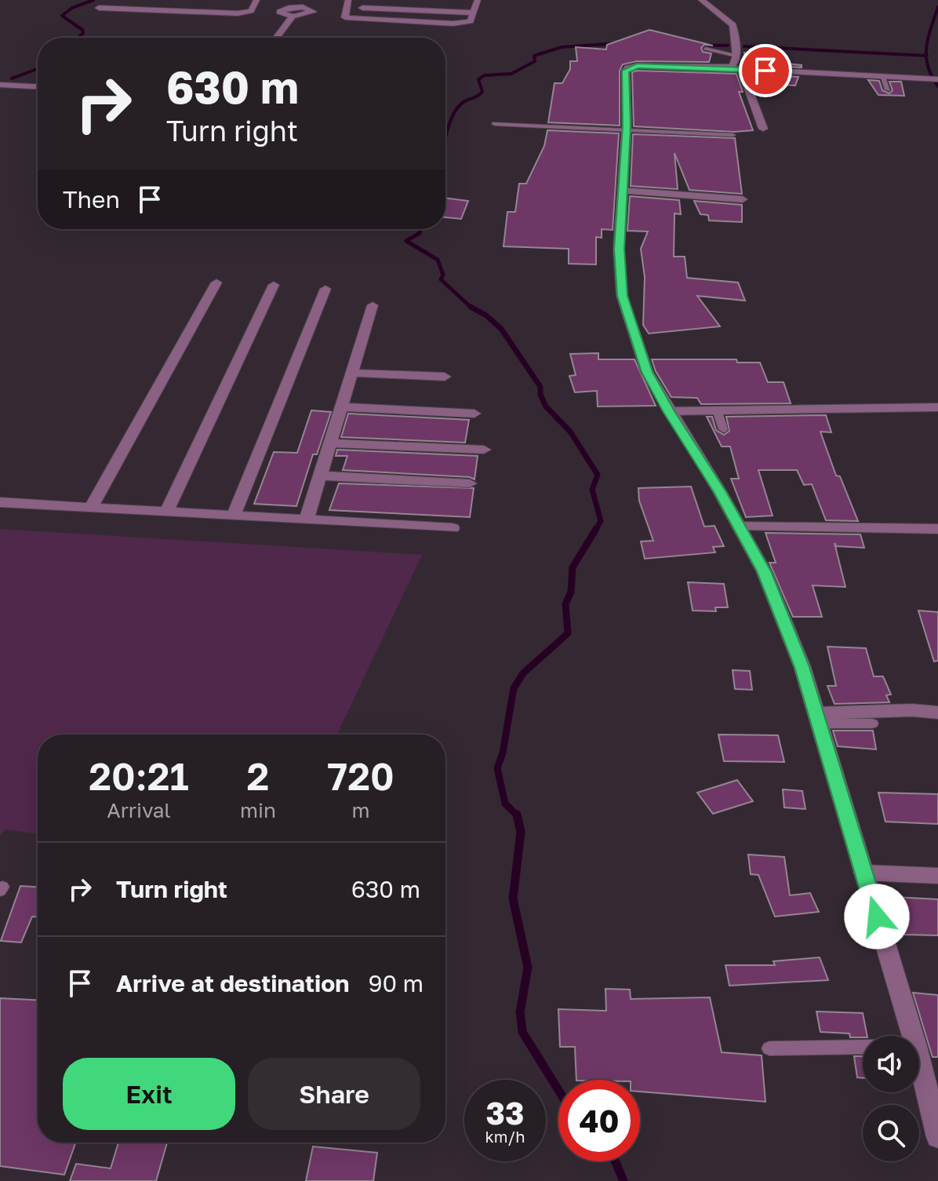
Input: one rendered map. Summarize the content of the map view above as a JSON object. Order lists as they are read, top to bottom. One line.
{"page":{"turn":["630 m","Turn right"],"then":"Then","eta":["20:21","Arrival","2","min","720","m"],"list":[{"name":"Turn right","value":"630 m"},{"name":"Arrive at destination","value":"90 m"}],"buttons":["Exit","Share"],"speed":"33 km/h","limit":"40"}}
